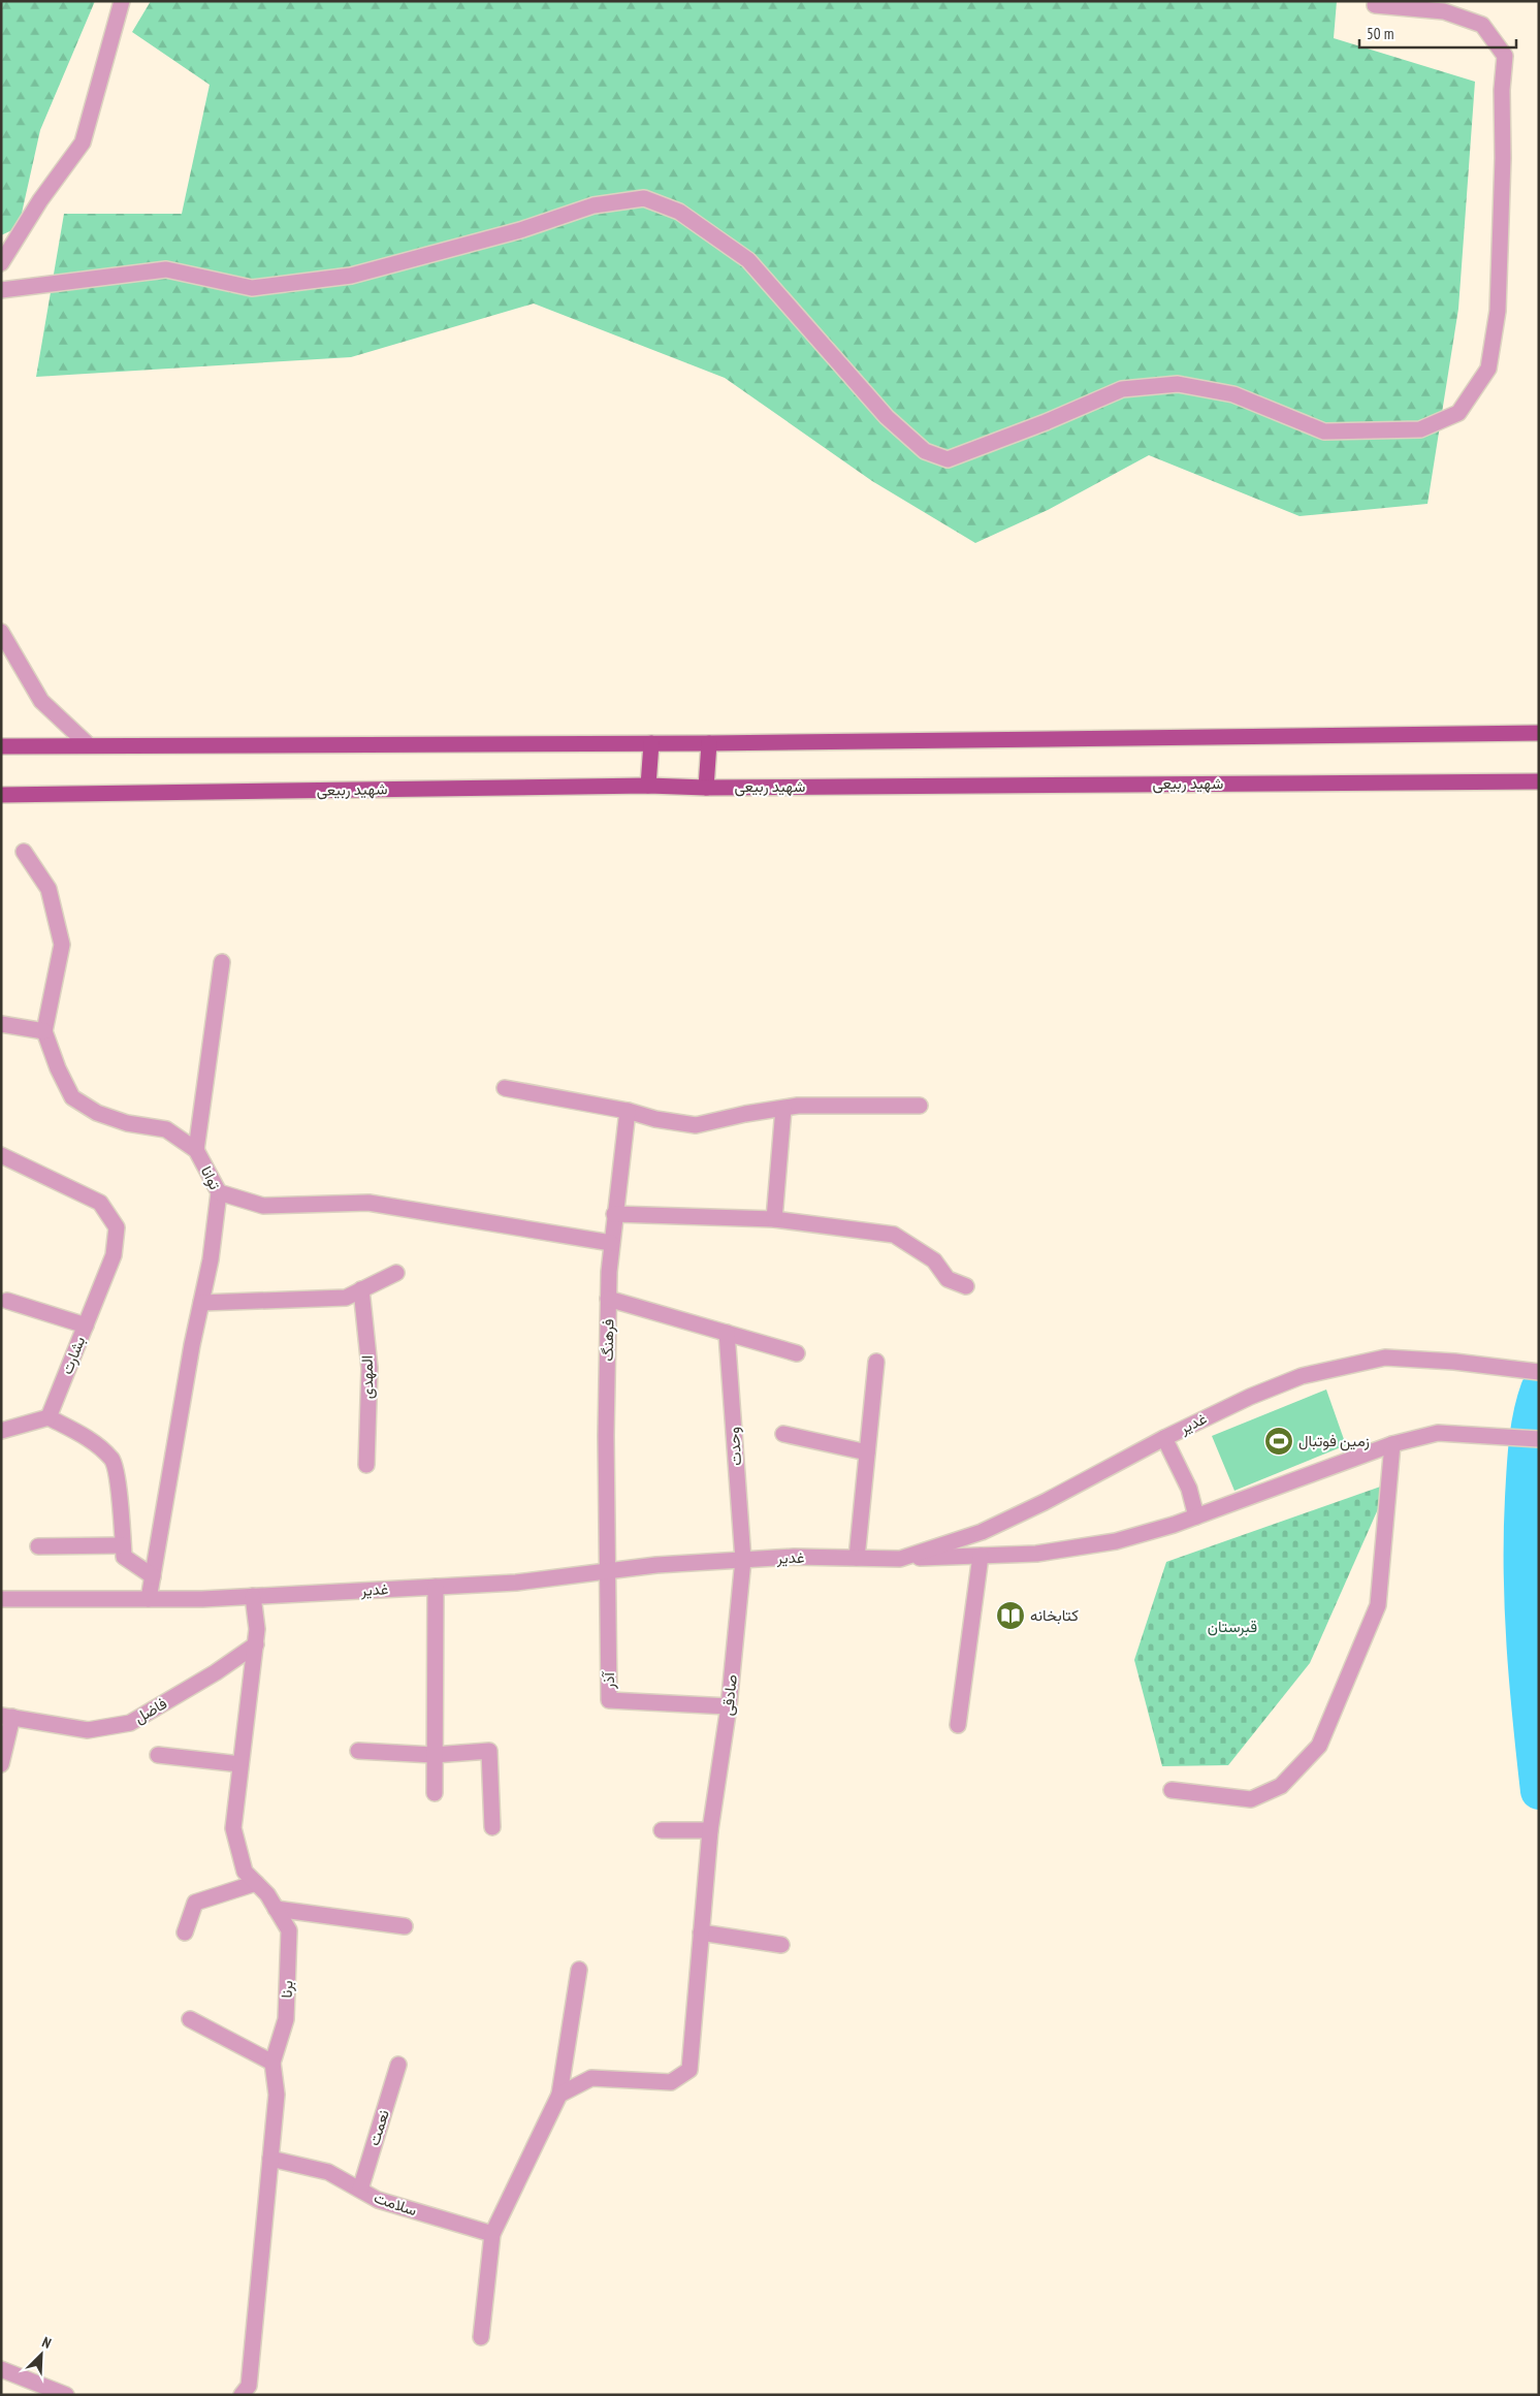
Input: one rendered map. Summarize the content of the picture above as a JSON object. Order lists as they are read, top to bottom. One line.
{"streets":{"main road":["شهید ربیعی"],"street":["توانا","فرهنگ","بشارت","المهدی","غدیر","وحدت","آذر","صادقی","فاضل","برنا","نعمت","سلامت"]},"crossings":[["توانا","غدیر"],["فرهنگ","غدیر"],["فرهنگ","آذر"],["غدیر","وحدت"],["غدیر","آذر"],["غدیر","صادقی"],["غدیر","برنا"],["وحدت","صادقی"],["آذر","صادقی"],["فاضل","برنا"],["برنا","سلامت"],["نعمت","سلامت"]],"parks":["قبرستان"],"places":{"sports":["زمین فوتبال"],"library":["کتابخانه"]},"scale_bar":"50 m","north":"top right"}
